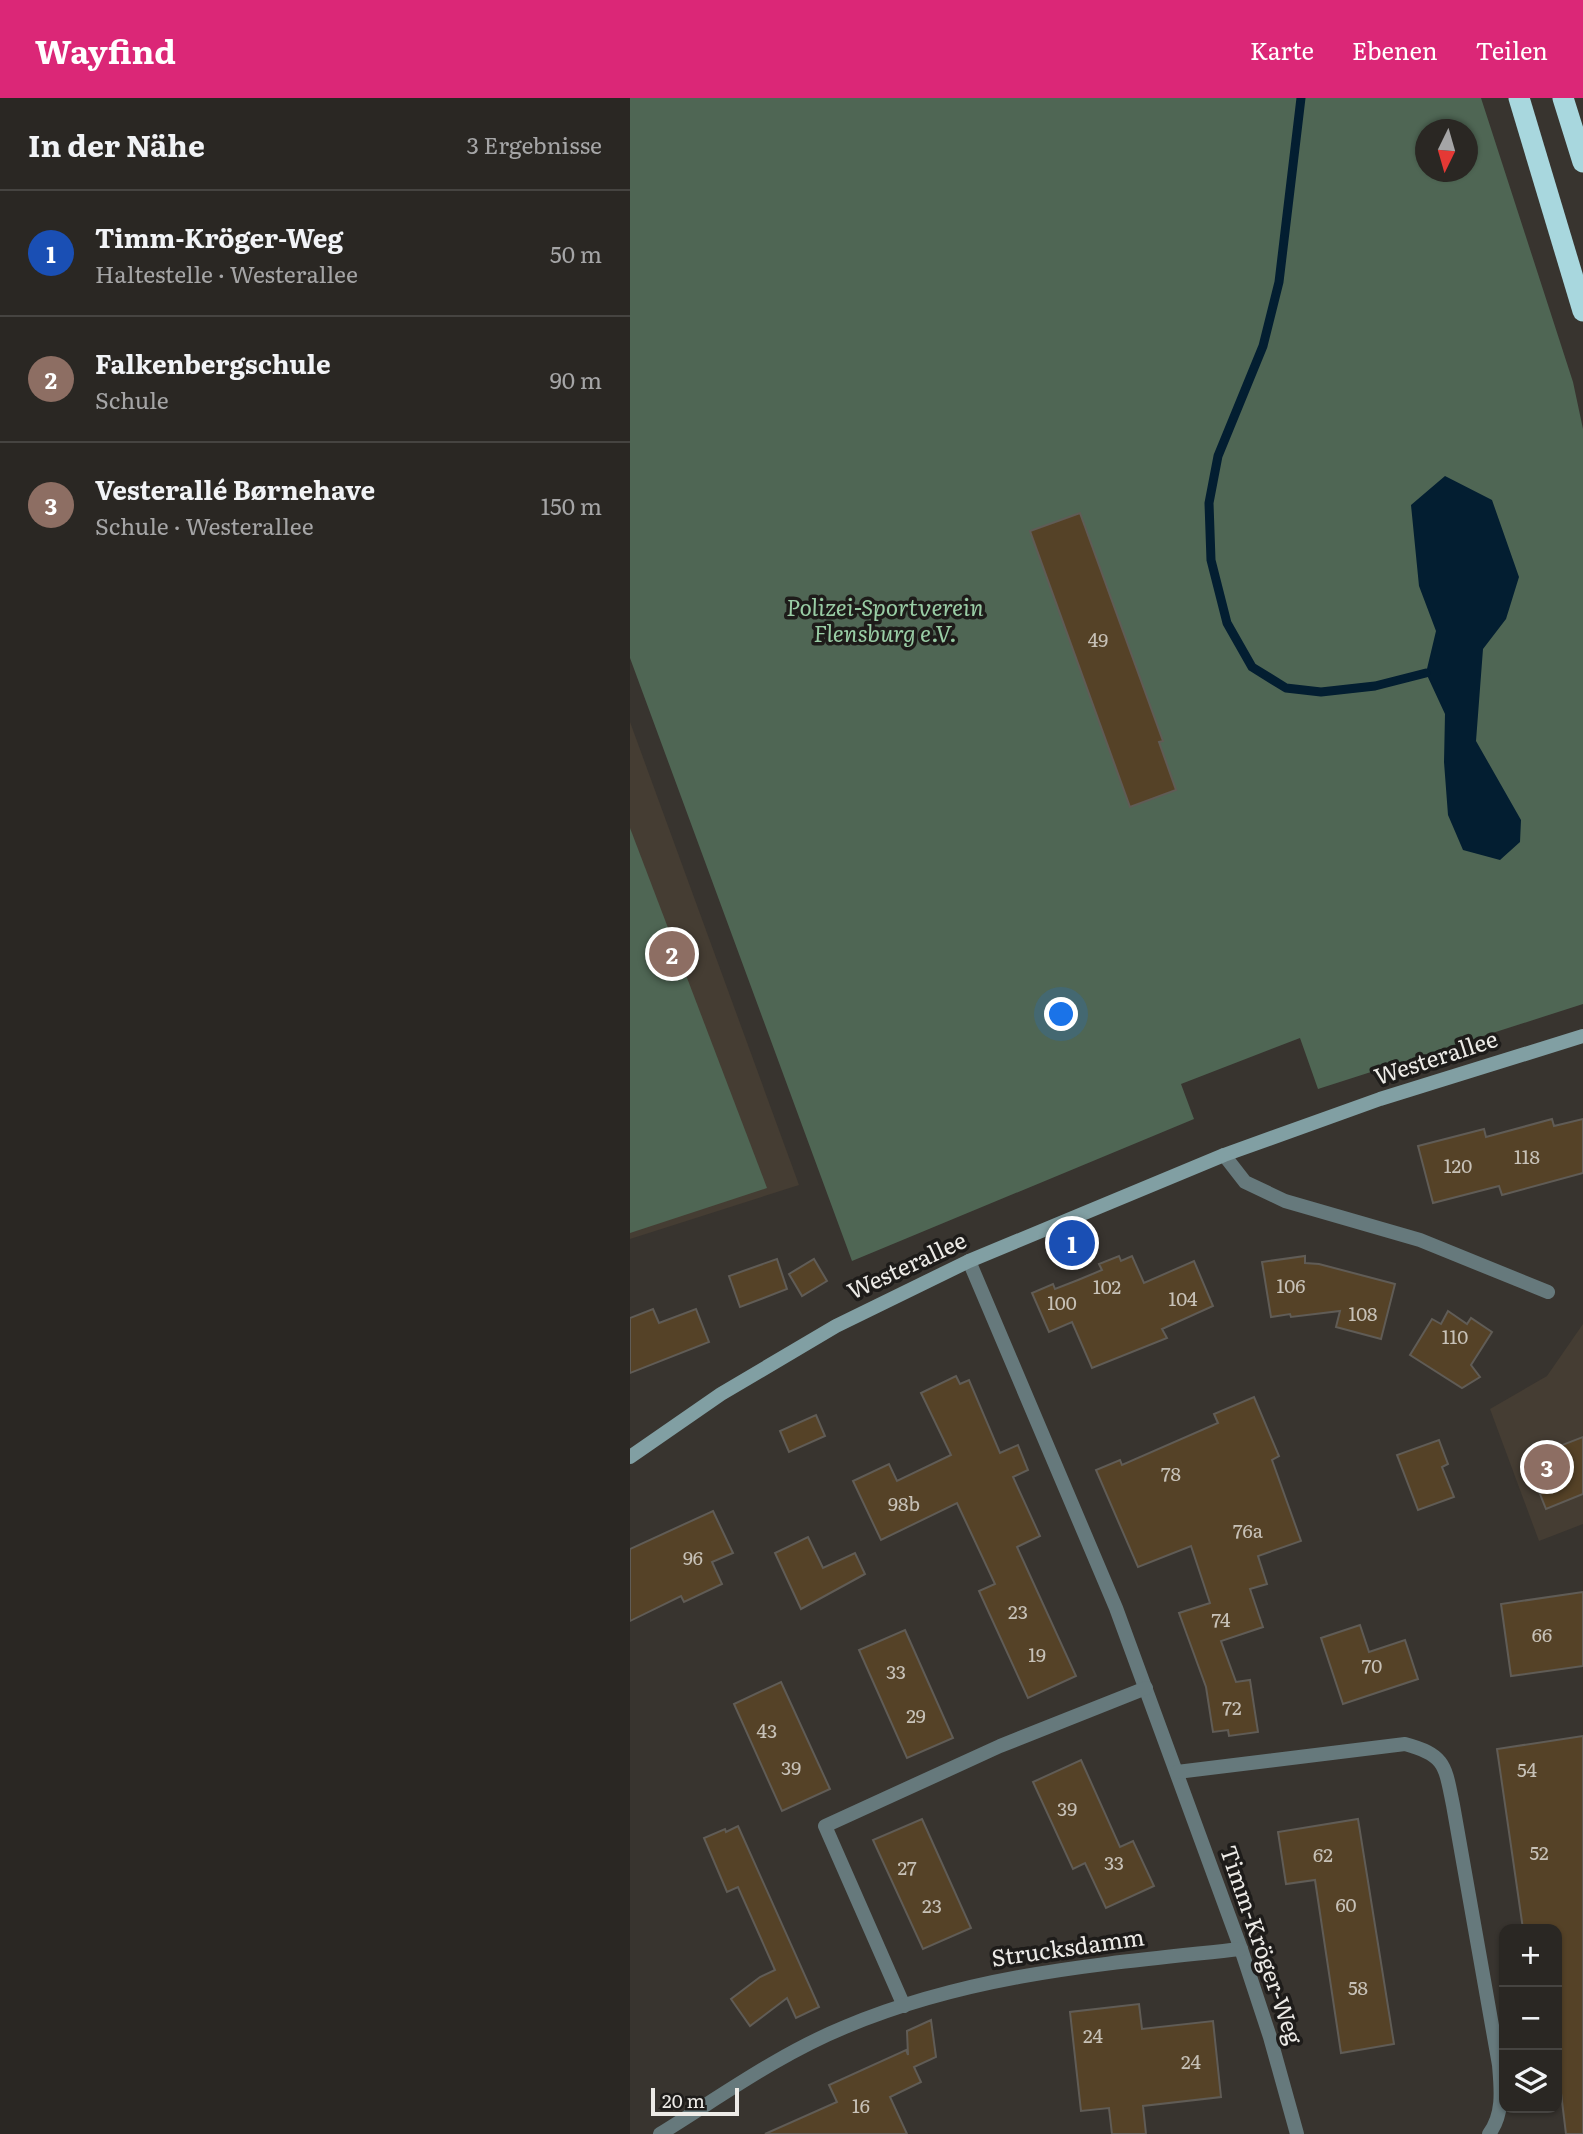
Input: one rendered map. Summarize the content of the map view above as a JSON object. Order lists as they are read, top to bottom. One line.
{"streets":{"street":["Westerallee","Timm-Kröger-Weg","Strucksdamm"]},"crossings":[["Westerallee","Timm-Kröger-Weg"],["Timm-Kröger-Weg","Strucksdamm"]],"parks":["Polizei-Sportverein Flensburg e.V."],"house_numbers":["49","118","120","106","102","104","100","108","110","78","98b","76a","96","23","74","66","19","70","33","72","29","43","39","54","39","52","62","33","27","60","23","58","24","24","16"],"scale_bar":"20 m","north":"bottom","page":{"header":"Wayfind","nav":["Karte","Ebenen","Teilen"],"heading":["In der Nähe","3 Ergebnisse"],"list":[{"mark":"1","name":"Timm-Kröger-Weg","note":"Haltestelle · Westerallee","value":"50 m"},{"mark":"2","name":"Falkenbergschule","note":"Schule","value":"90 m"},{"mark":"3","name":"Vesterallé Børnehave","note":"Schule · Westerallee","value":"150 m"}],"pins":["2","1","3"],"map_buttons":["+","−"],"scale":"20 m"}}
